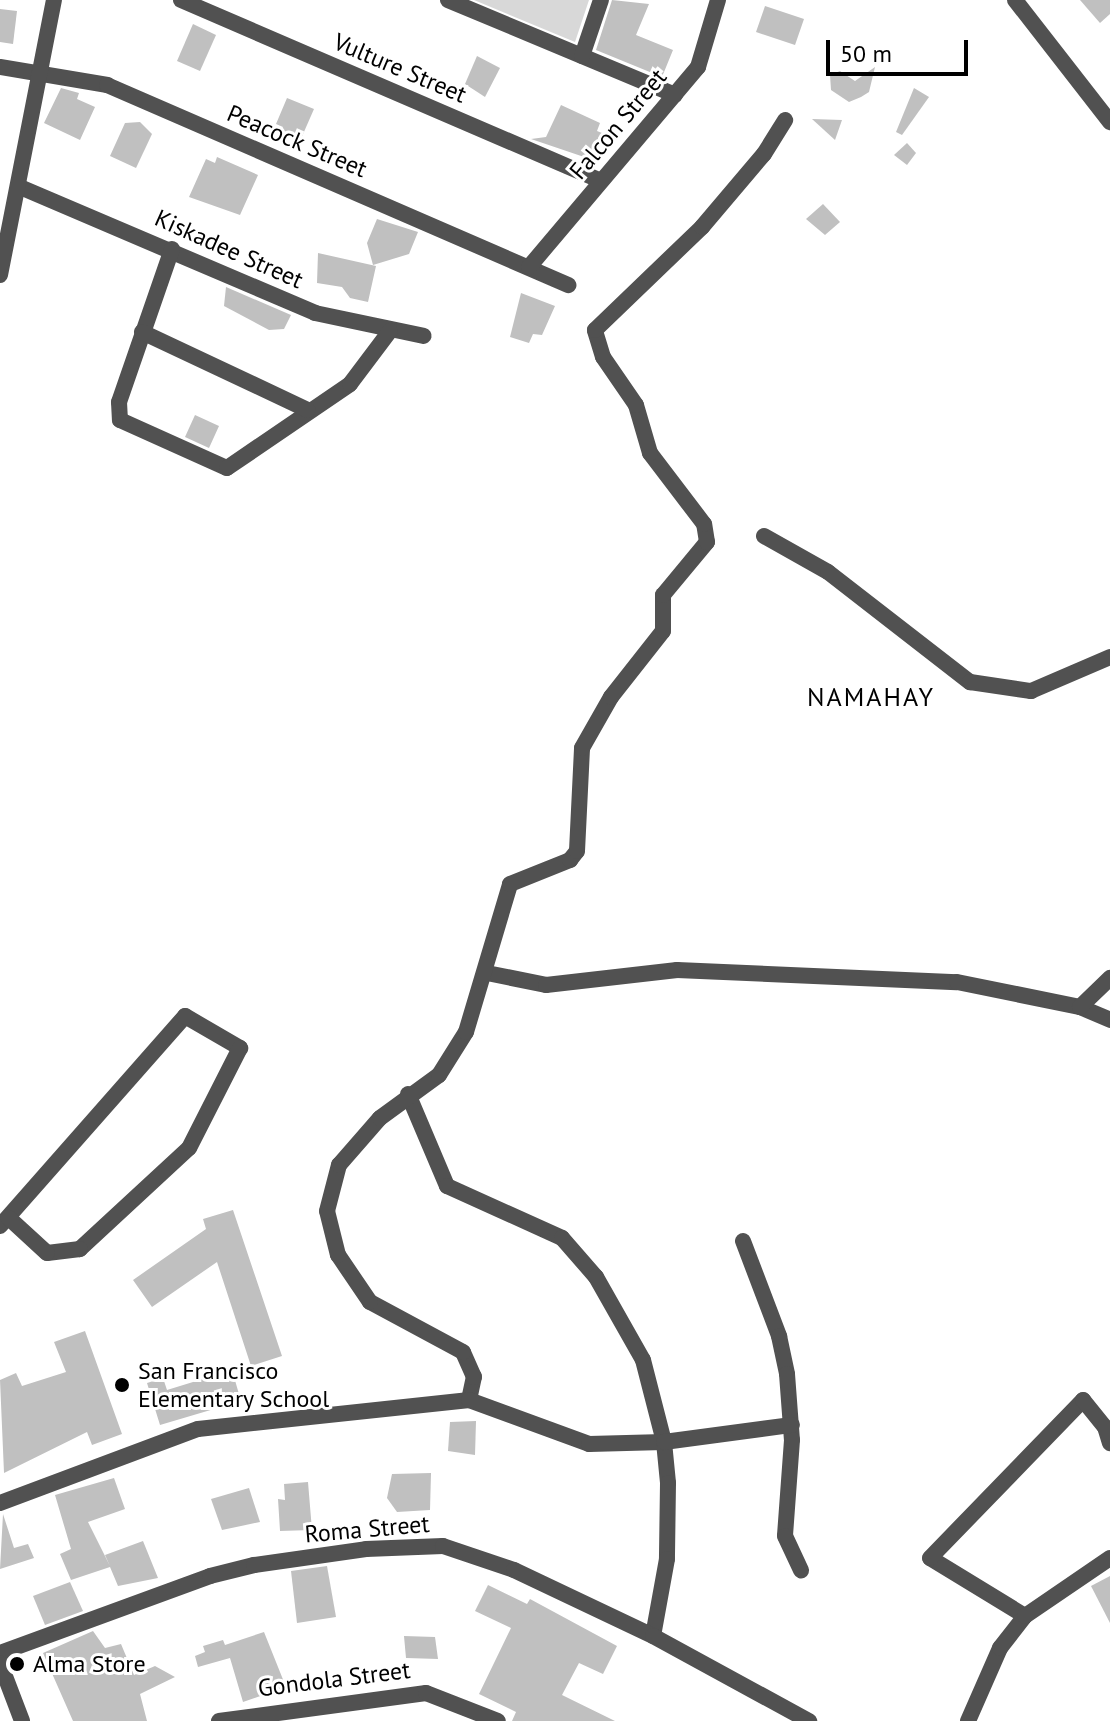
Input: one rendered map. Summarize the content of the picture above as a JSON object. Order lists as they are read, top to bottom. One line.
{"streets":{"street":["Vulture Street","Falcon Street","Peacock Street","Kiskadee Street","Roma Street","Gondola Street"]},"crossings":[["Vulture Street","Falcon Street"],["Falcon Street","Peacock Street"]],"districts":["NAMAHAY"],"places":["San Francisco Elementary School","Alma Store"],"scale_bar":"50 m"}
